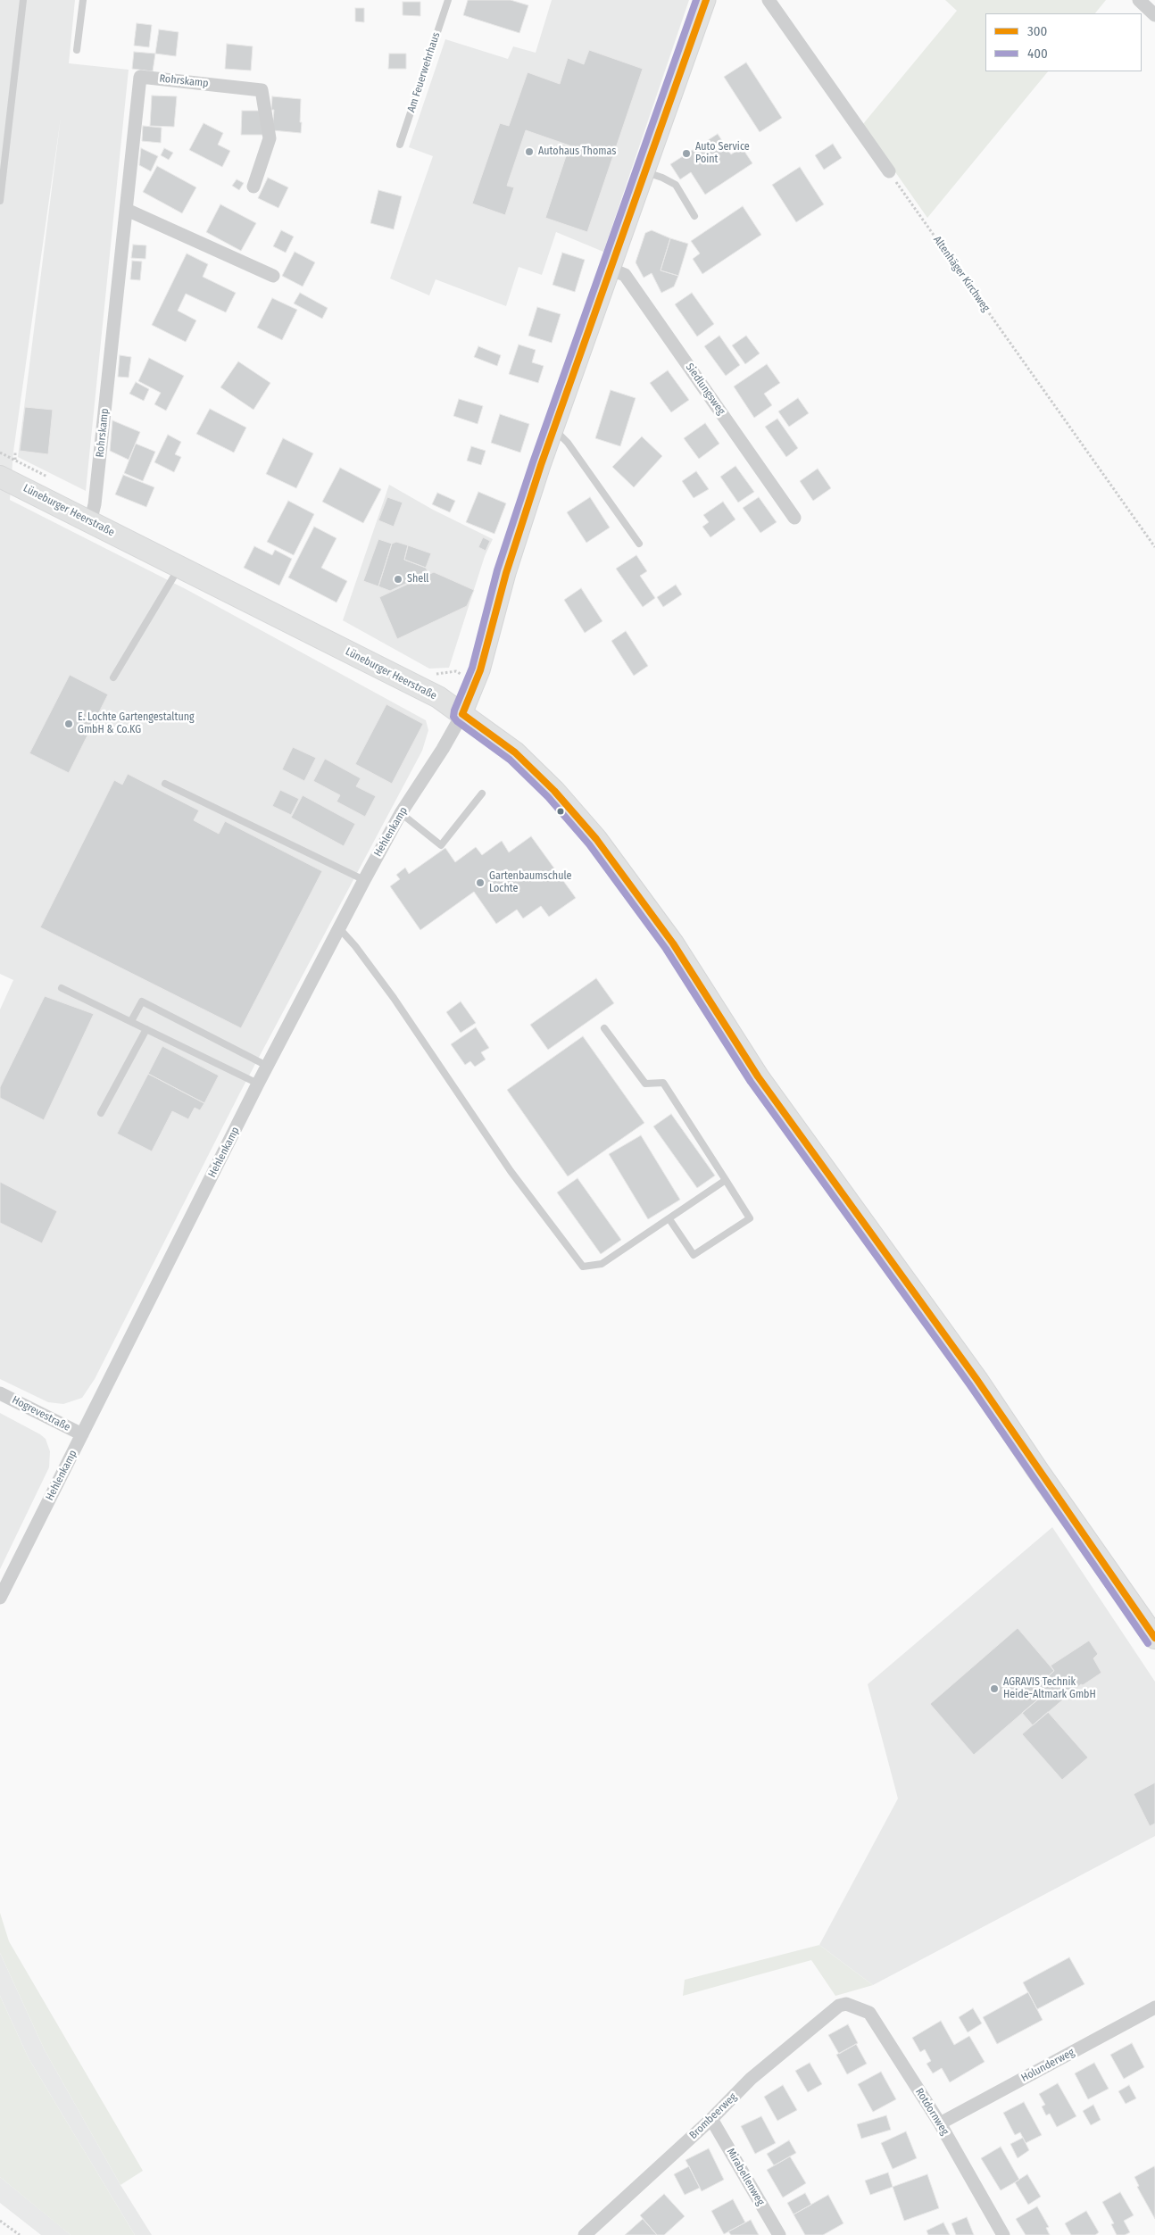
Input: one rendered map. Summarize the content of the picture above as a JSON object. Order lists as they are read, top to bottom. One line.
{"streets":{"main road":["Lüneburger Heerstraße"],"street":["Rohrskamp","Siedlungsweg","Hehlenkamp","Hogrevestraße","Holunderweg","Rotdornweg","Brombeerweg","Mirabellenweg"],"lane":["Am Feuerwehrhaus"],"path":["Altenhäger Kirchweg"]},"crossings":[["Rohrskamp","Lüneburger Heerstraße"],["Lüneburger Heerstraße","Hehlenkamp"],["Hehlenkamp","Hogrevestraße"],["Holunderweg","Rotdornweg"],["Rotdornweg","Brombeerweg"],["Brombeerweg","Mirabellenweg"]],"places":["Autohaus Thomas","Auto Service Point","Shell","E. Lochte Gartengestaltung GmbH & Co.KG","Gartenbaumschule Lochte","AGRAVIS Technik Heide-Altmark GmbH"],"lines":["transit line 300","transit line 400"],"legend":["300","400"]}
